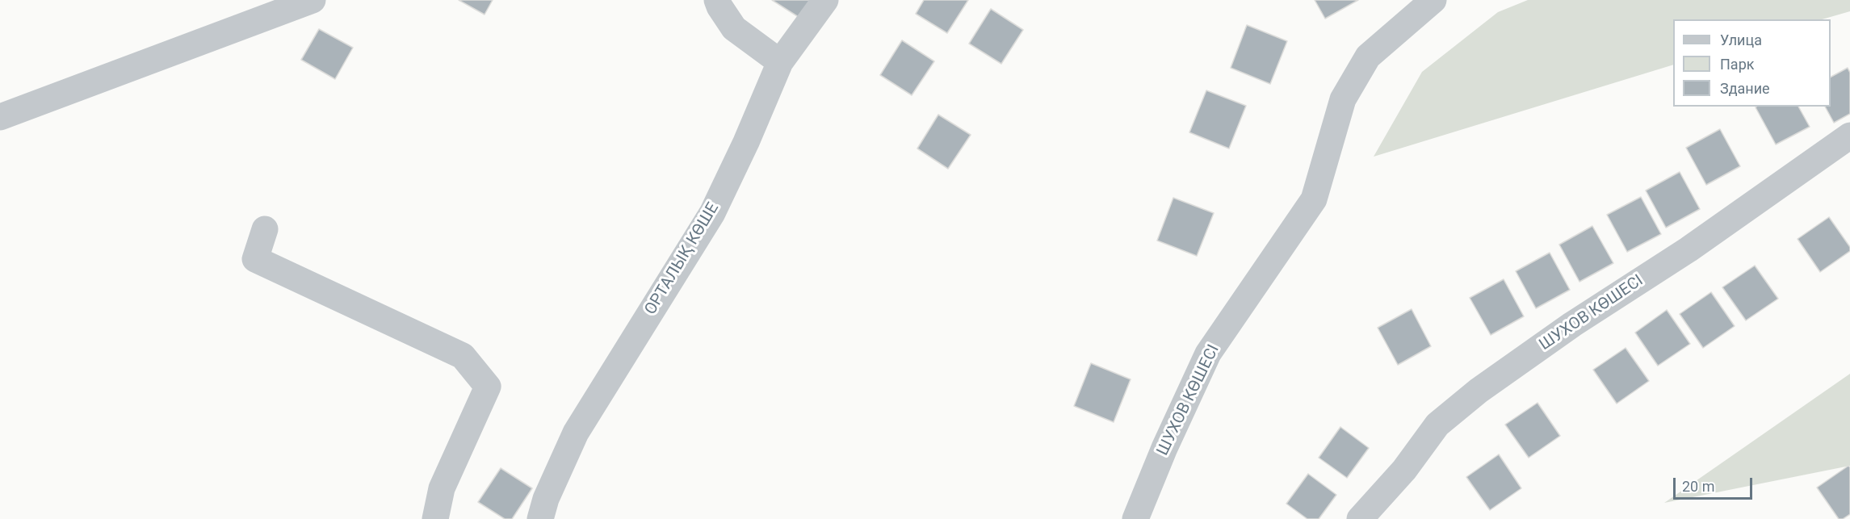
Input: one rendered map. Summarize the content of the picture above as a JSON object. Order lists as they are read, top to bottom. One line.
{"streets":{"street":["ОРТАЛЫҚ КӨШЕ","ШУХОВ КӨШЕСІ"]},"legend":["Улица","Парк","Здание"],"scale_bar":"20 m"}
